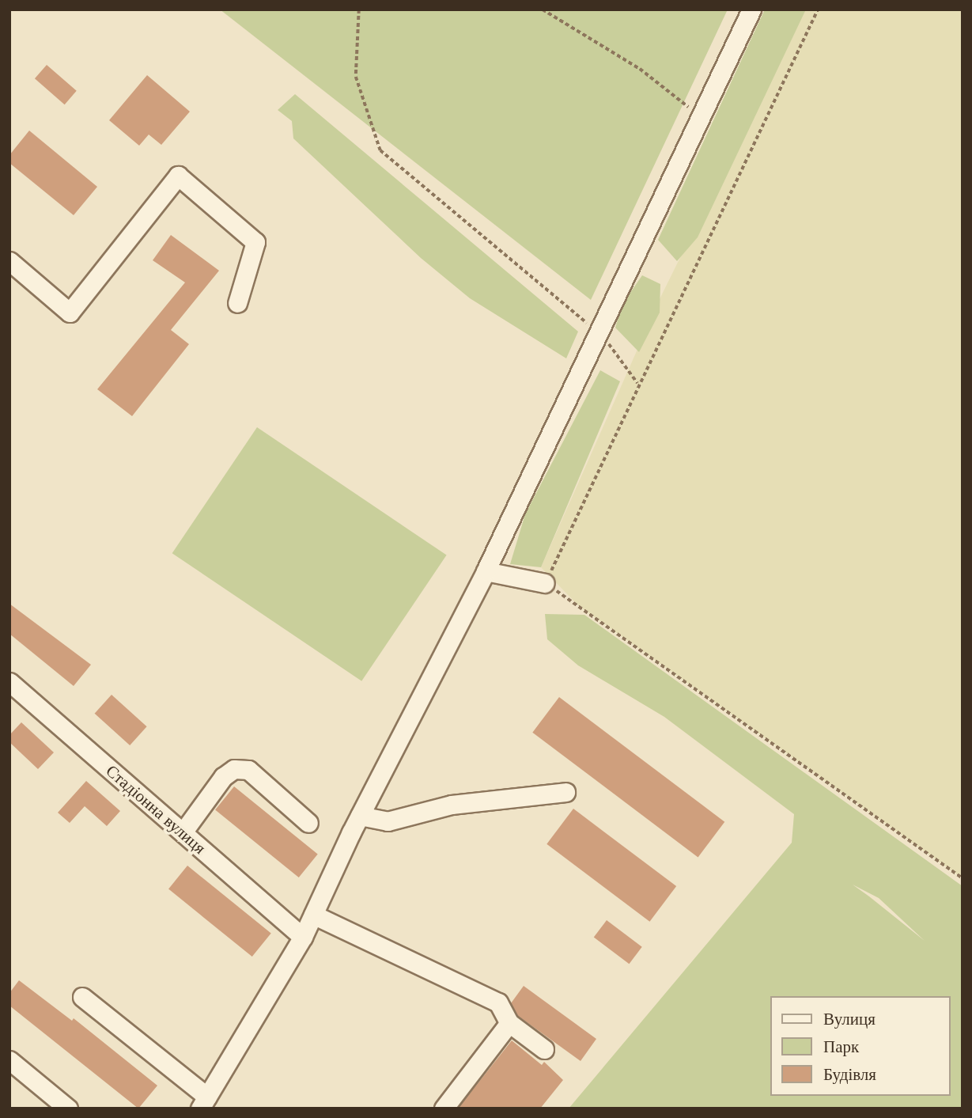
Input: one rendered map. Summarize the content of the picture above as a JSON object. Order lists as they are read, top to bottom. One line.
{"streets":{"street":["Стадіонна вулиця"]},"legend":["Вулиця","Парк","Будівля"]}
